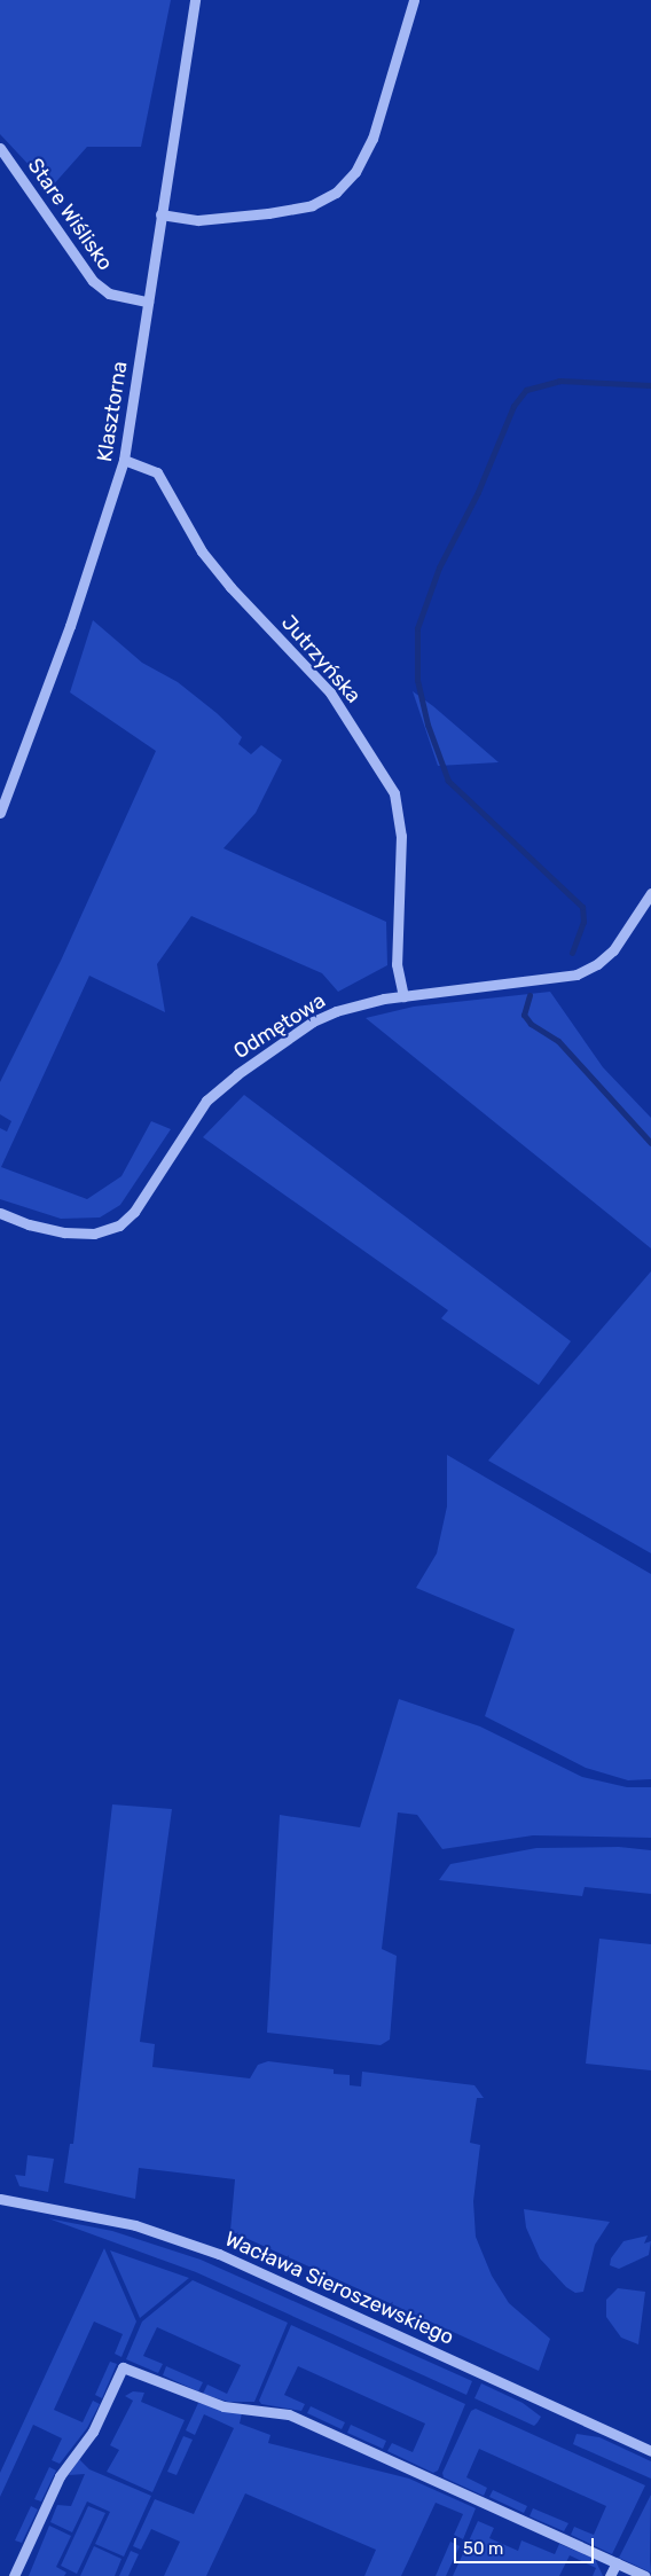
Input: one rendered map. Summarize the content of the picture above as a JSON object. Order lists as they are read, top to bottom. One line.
{"streets":{"street":["Stare Wiślisko","Klasztorna","Jutrzyńska","Odmętowa","Wacława Sieroszewskiego"]},"crossings":[["Stare Wiślisko","Klasztorna"],["Klasztorna","Jutrzyńska"],["Jutrzyńska","Odmętowa"]],"scale_bar":"50 m"}
